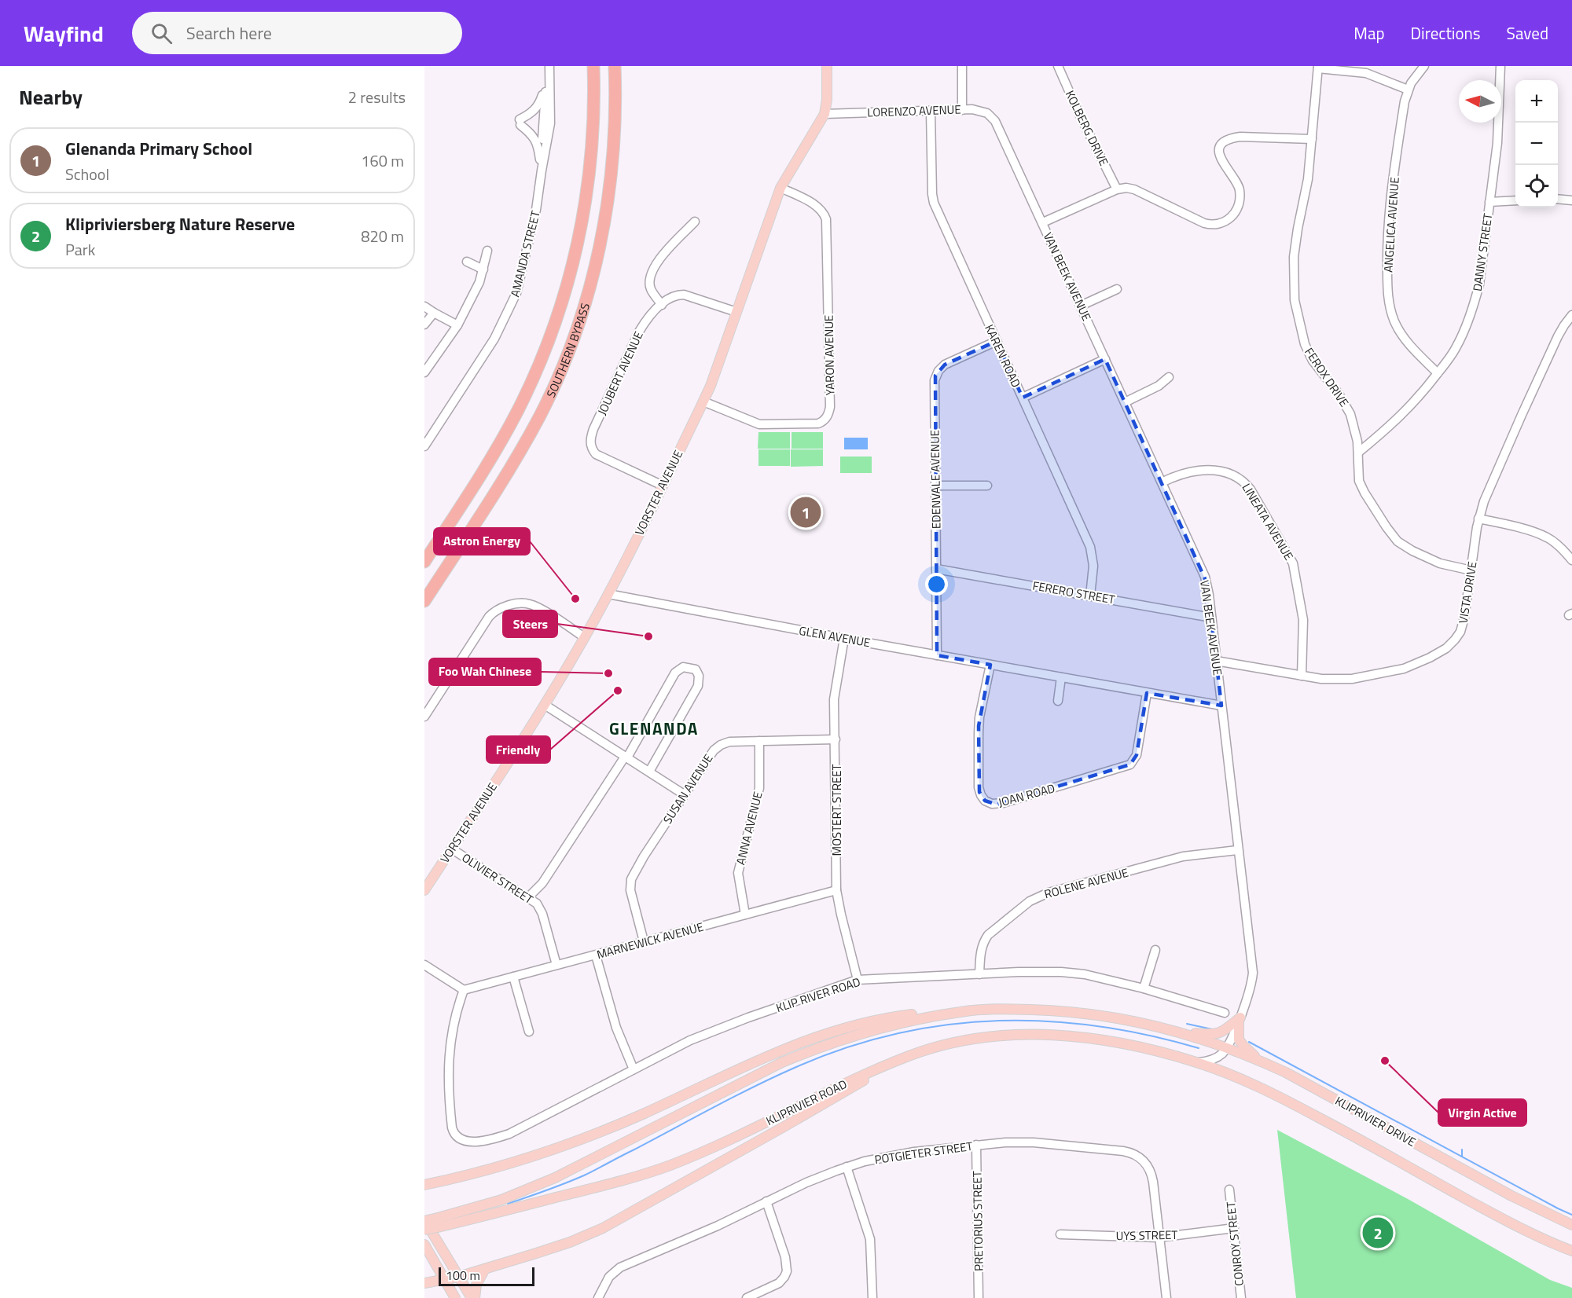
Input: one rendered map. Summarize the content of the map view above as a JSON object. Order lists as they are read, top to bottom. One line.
{"streets":{"highway":["SOUTHERN BYPASS"],"main road":["VORSTER AVENUE","KLIPRIVIER ROAD","KLIPRIVIER DRIVE"],"street":["LORENZO AVENUE","KOLBERG DRIVE","ANGELICA AVENUE","DANNY STREET","AMANDA STREET","VAN BEEK AVENUE","YARON AVENUE","KAREN ROAD","JOUBERT AVENUE","FEROX DRIVE","EDENVALE AVENUE","LINEATA AVENUE","FERERO STREET","VISTA DRIVE","GLEN AVENUE","SUSAN AVENUE","JOAN ROAD","MOSTERT STREET","ANNA AVENUE","OLIVIER STREET","ROLENE AVENUE","MARNEWICK AVENUE","KLIP RIVER ROAD","POTGIETER STREET","PRETORIUS STREET","UYS STREET","CONROY STREET"]},"crossings":[["LORENZO AVENUE","VAN BEEK AVENUE"],["LORENZO AVENUE","KAREN ROAD"],["LORENZO AVENUE","VORSTER AVENUE"],["ANGELICA AVENUE","DANNY STREET"],["DANNY STREET","FEROX DRIVE"],["VAN BEEK AVENUE","LINEATA AVENUE"],["VAN BEEK AVENUE","FERERO STREET"],["VAN BEEK AVENUE","VISTA DRIVE"],["VAN BEEK AVENUE","GLEN AVENUE"],["VAN BEEK AVENUE","ROLENE AVENUE"],["VAN BEEK AVENUE","KLIPRIVIER ROAD"],["VAN BEEK AVENUE","KLIPRIVIER DRIVE"],["YARON AVENUE","VORSTER AVENUE"],["KAREN ROAD","EDENVALE AVENUE"],["KAREN ROAD","FERERO STREET"],["JOUBERT AVENUE","VORSTER AVENUE"],["FEROX DRIVE","VISTA DRIVE"],["EDENVALE AVENUE","FERERO STREET"],["EDENVALE AVENUE","GLEN AVENUE"],["VORSTER AVENUE","GLEN AVENUE"],["VORSTER AVENUE","OLIVIER STREET"],["LINEATA AVENUE","VISTA DRIVE"],["GLEN AVENUE","JOAN ROAD"],["GLEN AVENUE","MOSTERT STREET"],["SUSAN AVENUE","MOSTERT STREET"],["SUSAN AVENUE","ANNA AVENUE"],["SUSAN AVENUE","MARNEWICK AVENUE"],["MOSTERT STREET","MARNEWICK AVENUE"],["MOSTERT STREET","KLIP RIVER ROAD"],["ANNA AVENUE","MARNEWICK AVENUE"],["OLIVIER STREET","MARNEWICK AVENUE"],["ROLENE AVENUE","KLIP RIVER ROAD"],["MARNEWICK AVENUE","KLIP RIVER ROAD"],["KLIPRIVIER ROAD","KLIPRIVIER DRIVE"],["POTGIETER STREET","PRETORIUS STREET"],["POTGIETER STREET","UYS STREET"],["UYS STREET","CONROY STREET"]],"districts":["GLENANDA"],"places":["Astron Energy","Steers","Foo Wah Chinese","Friendly","Virgin Active"],"scale_bar":"100 m","north":"left","page":{"header":"Wayfind","search":"Search here","nav":["Map","Directions","Saved"],"heading":["Nearby","2 results"],"map_buttons":["+","−"],"list":[{"mark":"1","name":"Glenanda Primary School","note":"School","value":"160 m"},{"mark":"2","name":"Klipriviersberg Nature Reserve","note":"Park","value":"820 m"}],"pins":["1","2"],"scale":"100 m"}}
